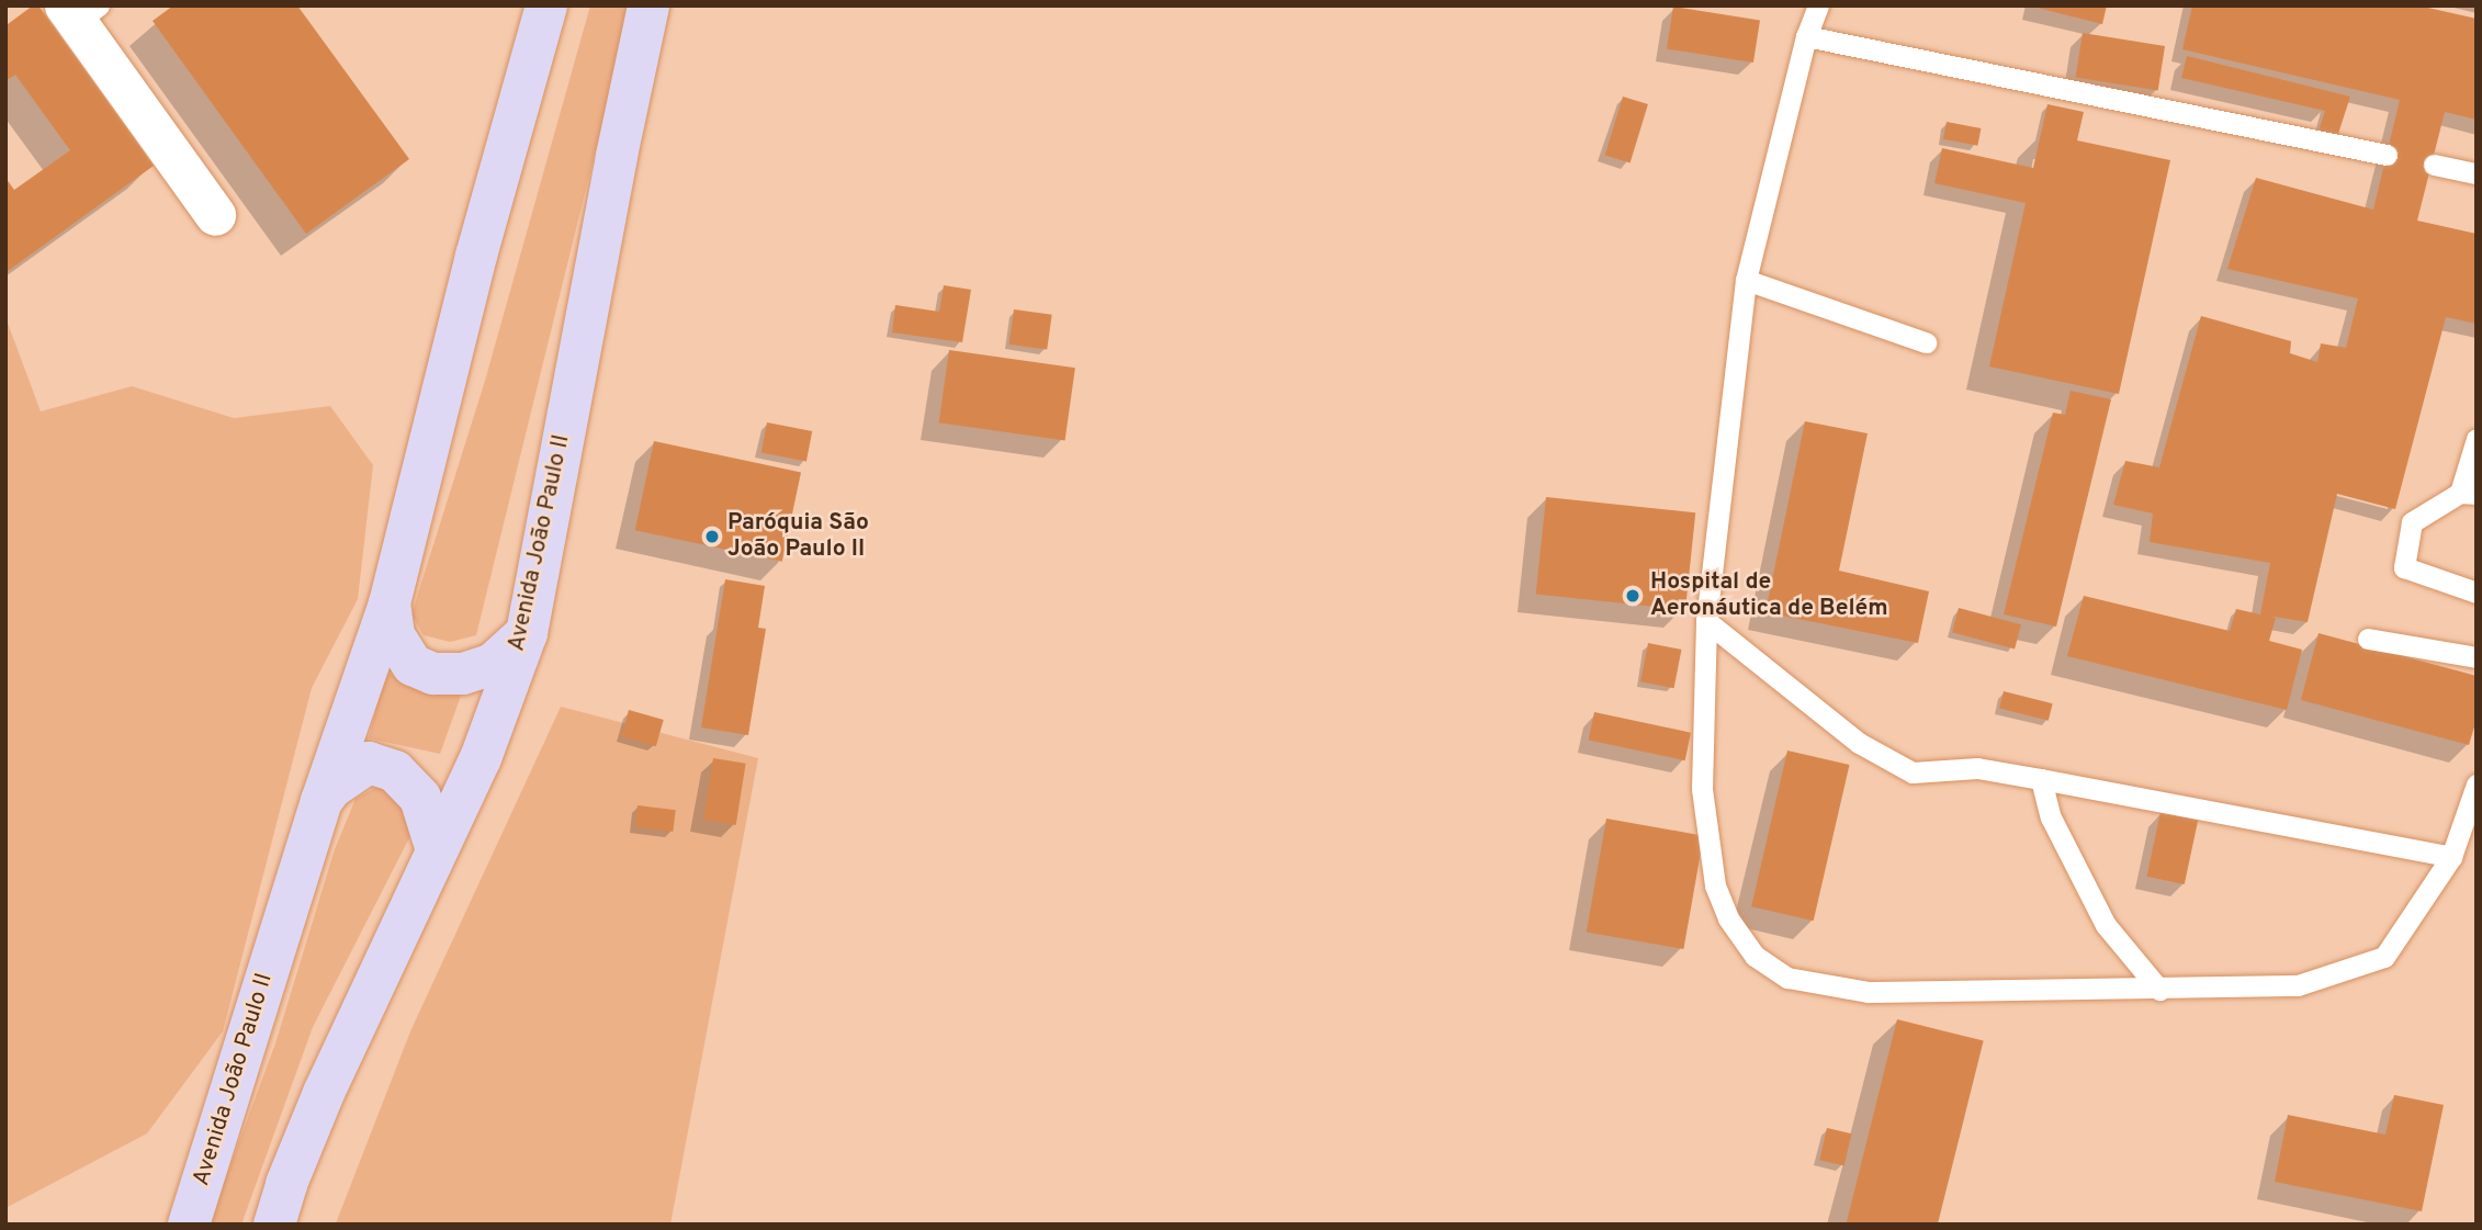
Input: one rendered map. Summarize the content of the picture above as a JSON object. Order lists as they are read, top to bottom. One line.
{"streets":{"main road":["Avenida João Paulo II"]},"places":["Paróquia São João Paulo II","Hospital de Aeronáutica de Belém"]}
